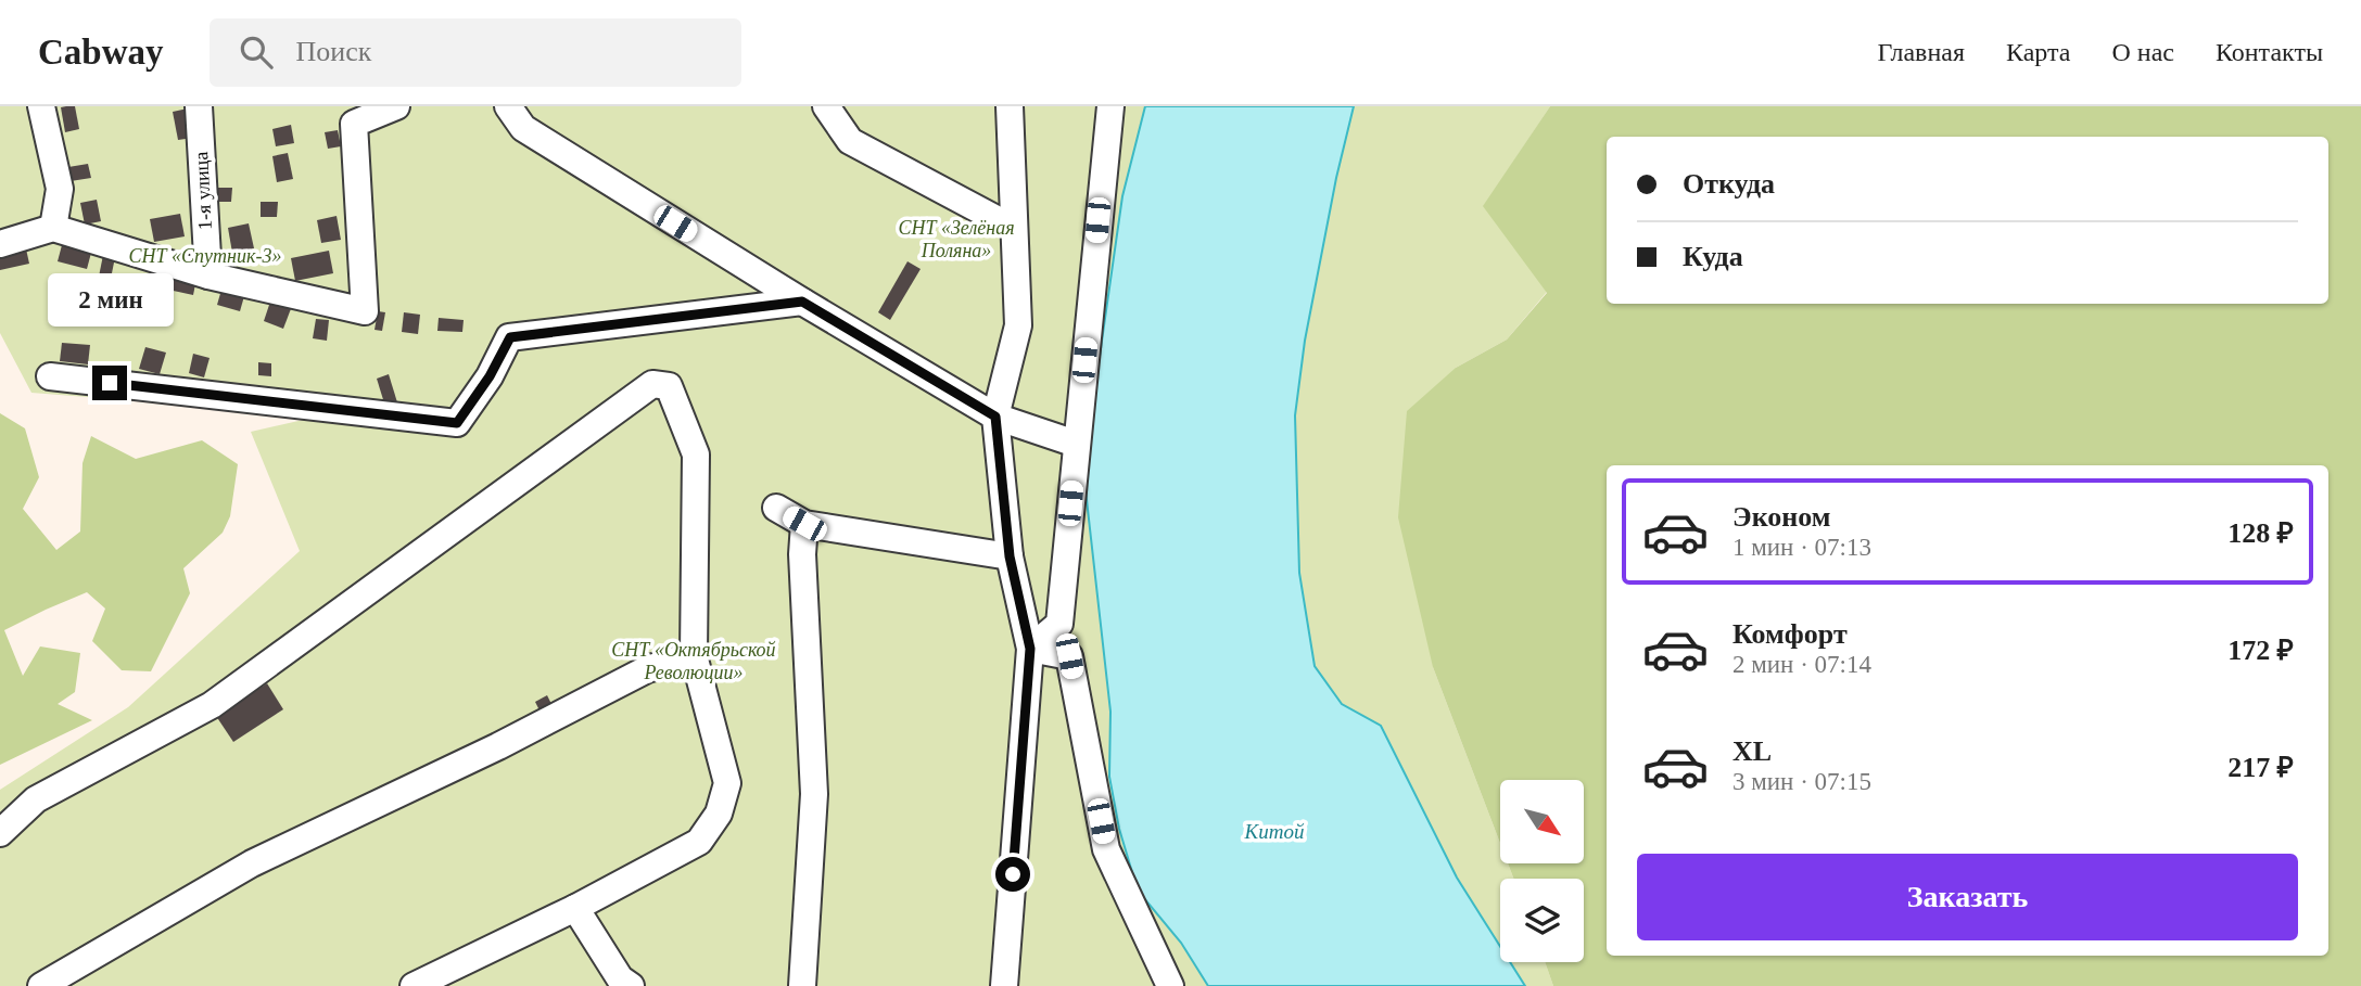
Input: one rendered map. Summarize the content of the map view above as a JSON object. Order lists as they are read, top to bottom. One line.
{"streets":{"street":["1-я улица"]},"water":["Китой"],"parks":["СНТ «Зелёная Поляна»","СНТ «Спутник-3»","СНТ «Октябрьской Революции»"],"north":"bottom right","page":{"header":"Cabway","search":"Поиск","nav":["Главная","Карта","О нас","Контакты"],"banner":["Откуда","Куда"],"bubble":"2 мин","list":[{"name":"Эконом","note":"1 мин · 07:13","value":"128 ₽"},{"name":"Комфорт","note":"2 мин · 07:14","value":"172 ₽"},{"name":"XL","note":"3 мин · 07:15","value":"217 ₽"}],"buttons":"Заказать"}}
